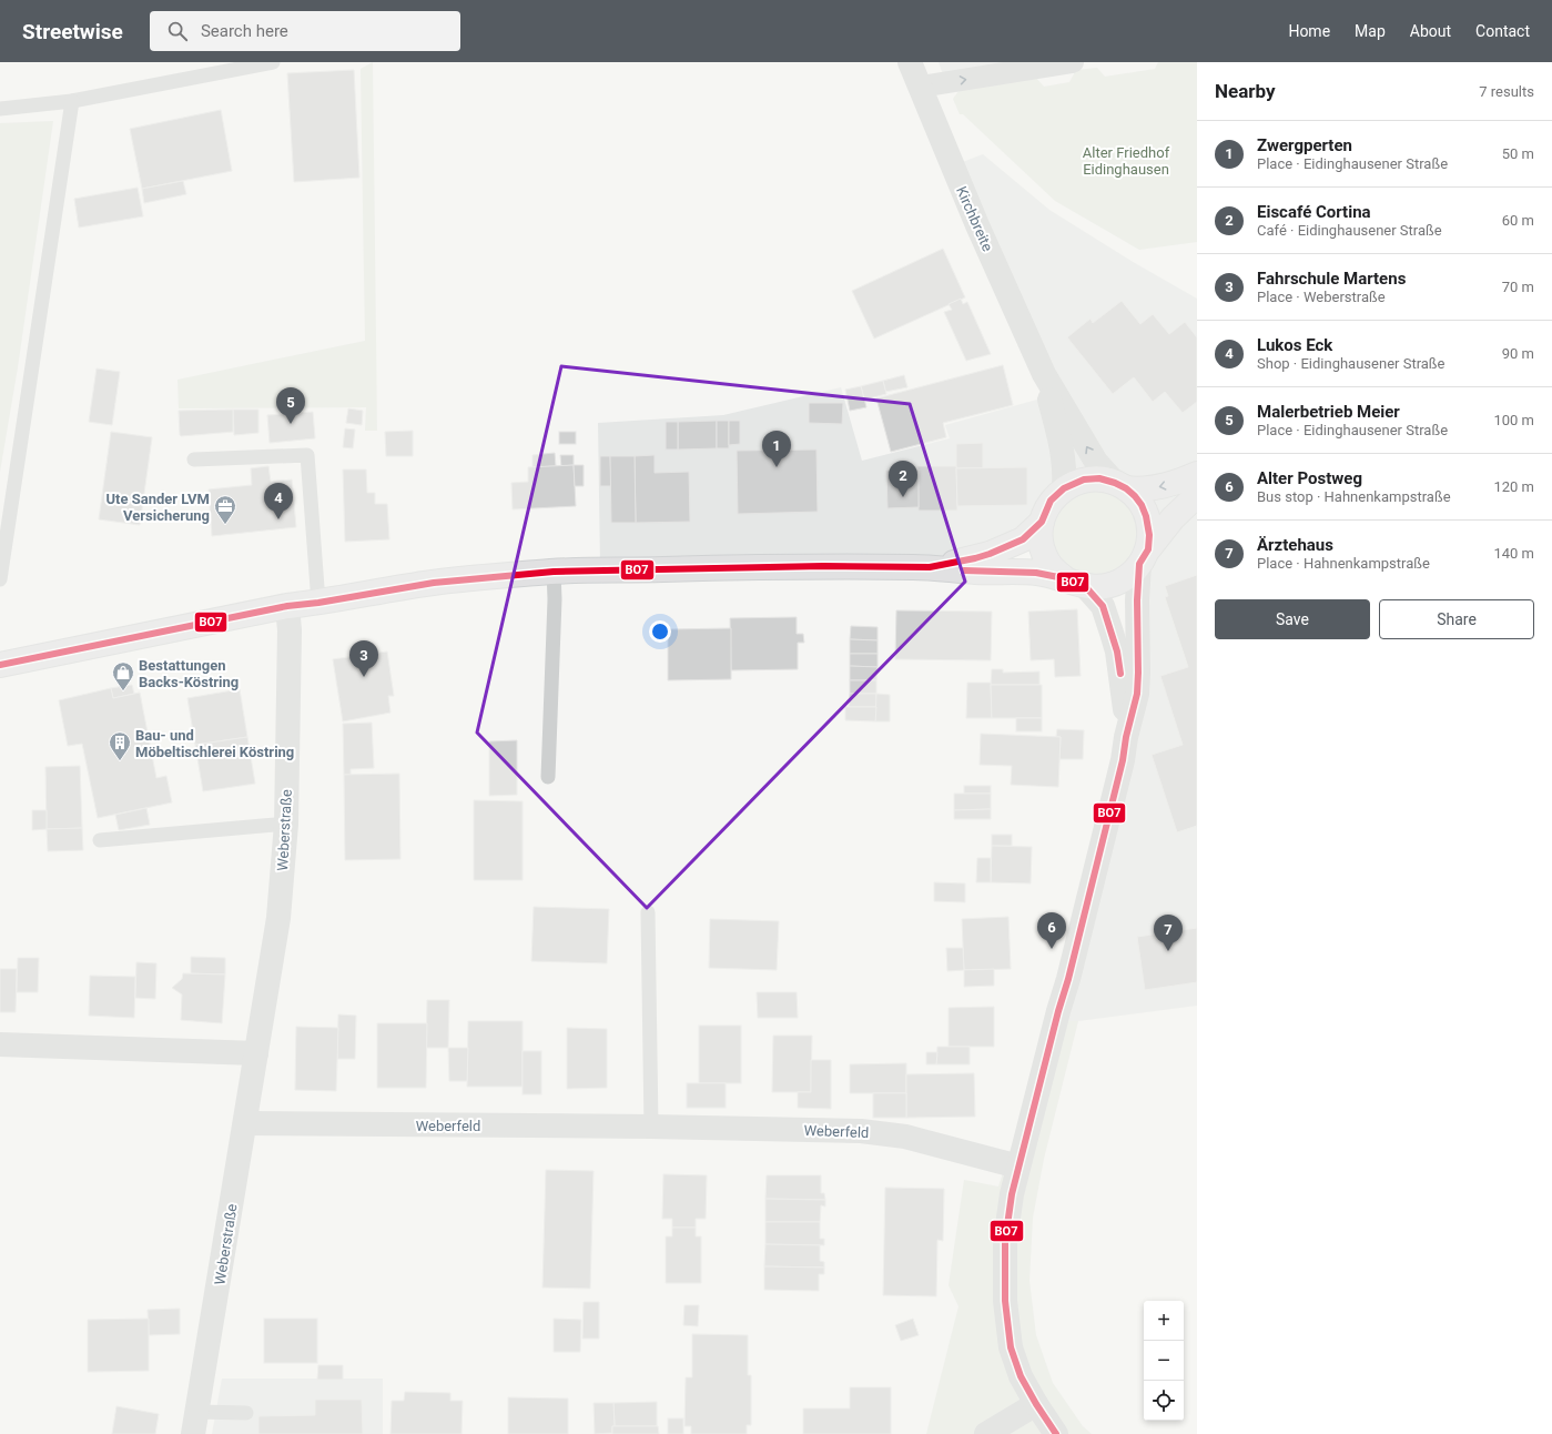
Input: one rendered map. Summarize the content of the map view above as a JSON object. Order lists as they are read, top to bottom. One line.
{"streets":{"street":["Kirchbreite","Weberstraße","Weberfeld"]},"crossings":[["Weberstraße","Weberfeld"]],"parks":["Alter Friedhof Eidinghausen"],"places":{"office":["Ute Sander LVM Versicherung"],"shop":["Bestattungen Backs-Köstring"],"building":["Bau- und Möbeltischlerei Köstring"]},"lines":["transit line BO7"],"page":{"header":"Streetwise","search":"Search here","nav":["Home","Map","About","Contact"],"heading":["Nearby","7 results"],"list":[{"mark":"1","name":"Zwergperten","note":"Place · Eidinghausener Straße","value":"50 m"},{"mark":"2","name":"Eiscafé Cortina","note":"Café · Eidinghausener Straße","value":"60 m"},{"mark":"3","name":"Fahrschule Martens","note":"Place · Weberstraße","value":"70 m"},{"mark":"4","name":"Lukos Eck","note":"Shop · Eidinghausener Straße","value":"90 m"},{"mark":"5","name":"Malerbetrieb Meier","note":"Place · Eidinghausener Straße","value":"100 m"},{"mark":"6","name":"Alter Postweg","note":"Bus stop · Hahnenkampstraße","value":"120 m"},{"mark":"7","name":"Ärztehaus","note":"Place · Hahnenkampstraße","value":"140 m"}],"pins":["5","1","2","4","3","6","7"],"buttons":["Save","Share"],"map_buttons":["+","−"]}}
